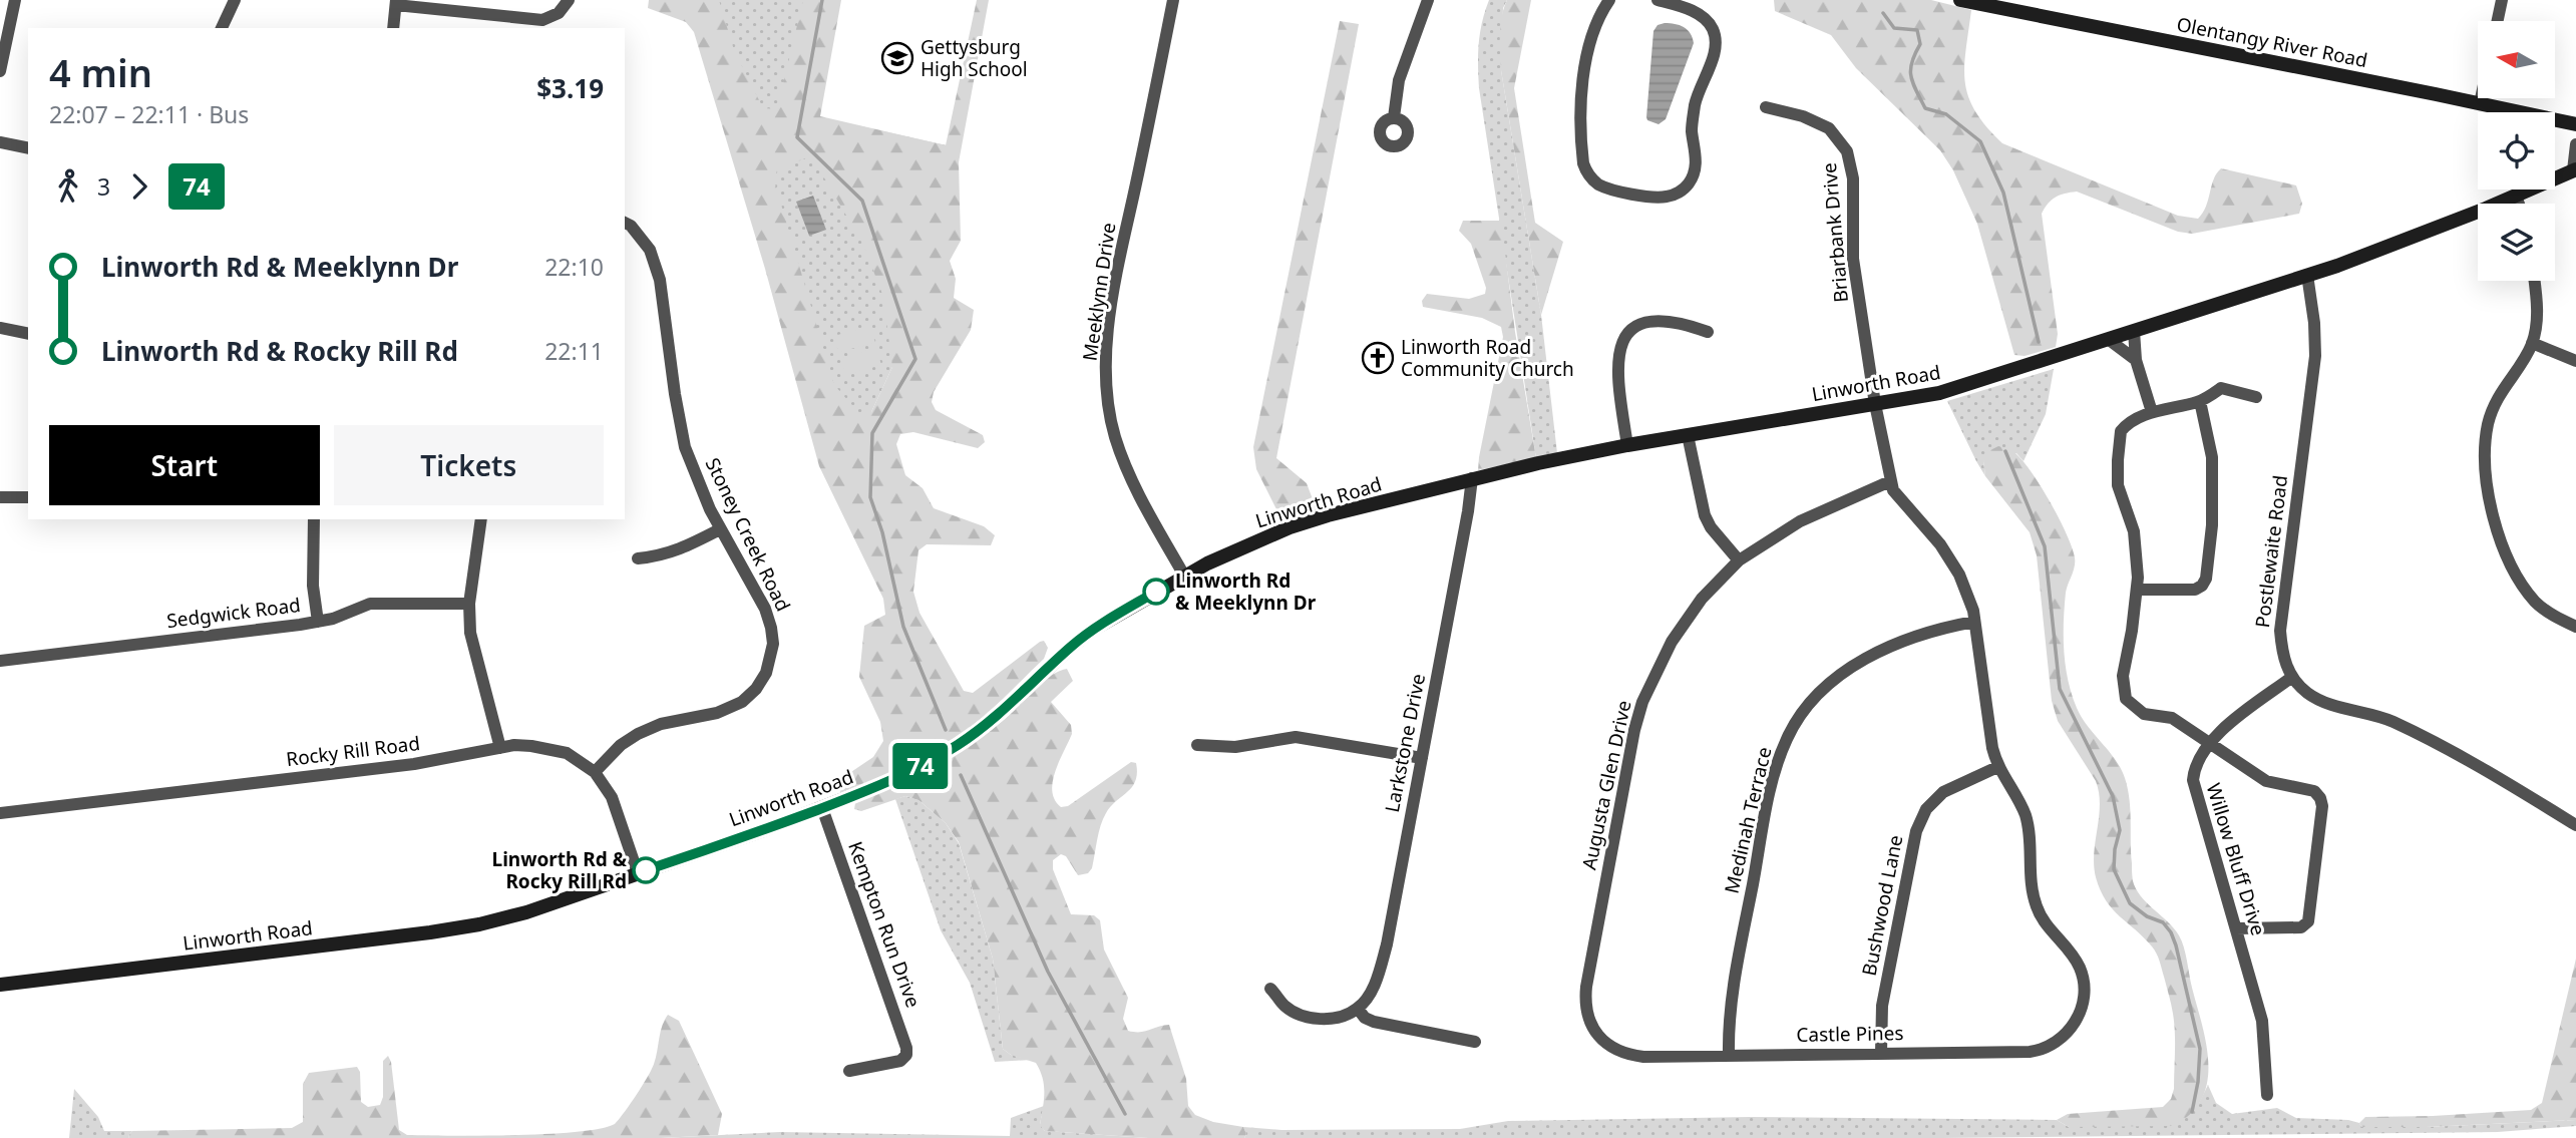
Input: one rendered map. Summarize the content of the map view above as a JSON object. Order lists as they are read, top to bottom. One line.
{"streets":{"main road":["Olentangy River Road","Linworth Road"],"street":["Briarbank Drive","Meeklynn Drive","Stoney Creek Road","Postlewaite Road","Sedgwick Road","Larkstone Drive","Rocky Rill Road","Augusta Glen Drive","Medinah Terrace","Willow Bluff Drive","Bushwood Lane","Kempton Run Drive","Castle Pines"]},"crossings":[["Briarbank Drive","Linworth Road"],["Briarbank Drive","Augusta Glen Drive"],["Meeklynn Drive","Linworth Road"],["Linworth Road","Postlewaite Road"],["Linworth Road","Larkstone Drive"],["Linworth Road","Rocky Rill Road"],["Linworth Road","Kempton Run Drive"],["Stoney Creek Road","Rocky Rill Road"],["Postlewaite Road","Willow Bluff Drive"],["Augusta Glen Drive","Castle Pines"],["Medinah Terrace","Castle Pines"],["Bushwood Lane","Castle Pines"]],"places":{"school or university":["Gettysburg High School"],"church":["Linworth Road Community Church"],"other":["Linworth Rd & Meeklynn Dr","Linworth Rd & Rocky Rill Rd"]},"lines":["bus line 74"],"north":"left","page":{"on_map":"74","heading":["4 min","22:07 – 22:11 · Bus","$3.19"],"legs":["3","74"],"list":[{"name":"Linworth Rd & Meeklynn Dr","value":"22:10"},{"name":"Linworth Rd & Rocky Rill Rd","value":"22:11"}],"buttons":["Start","Tickets"]}}
